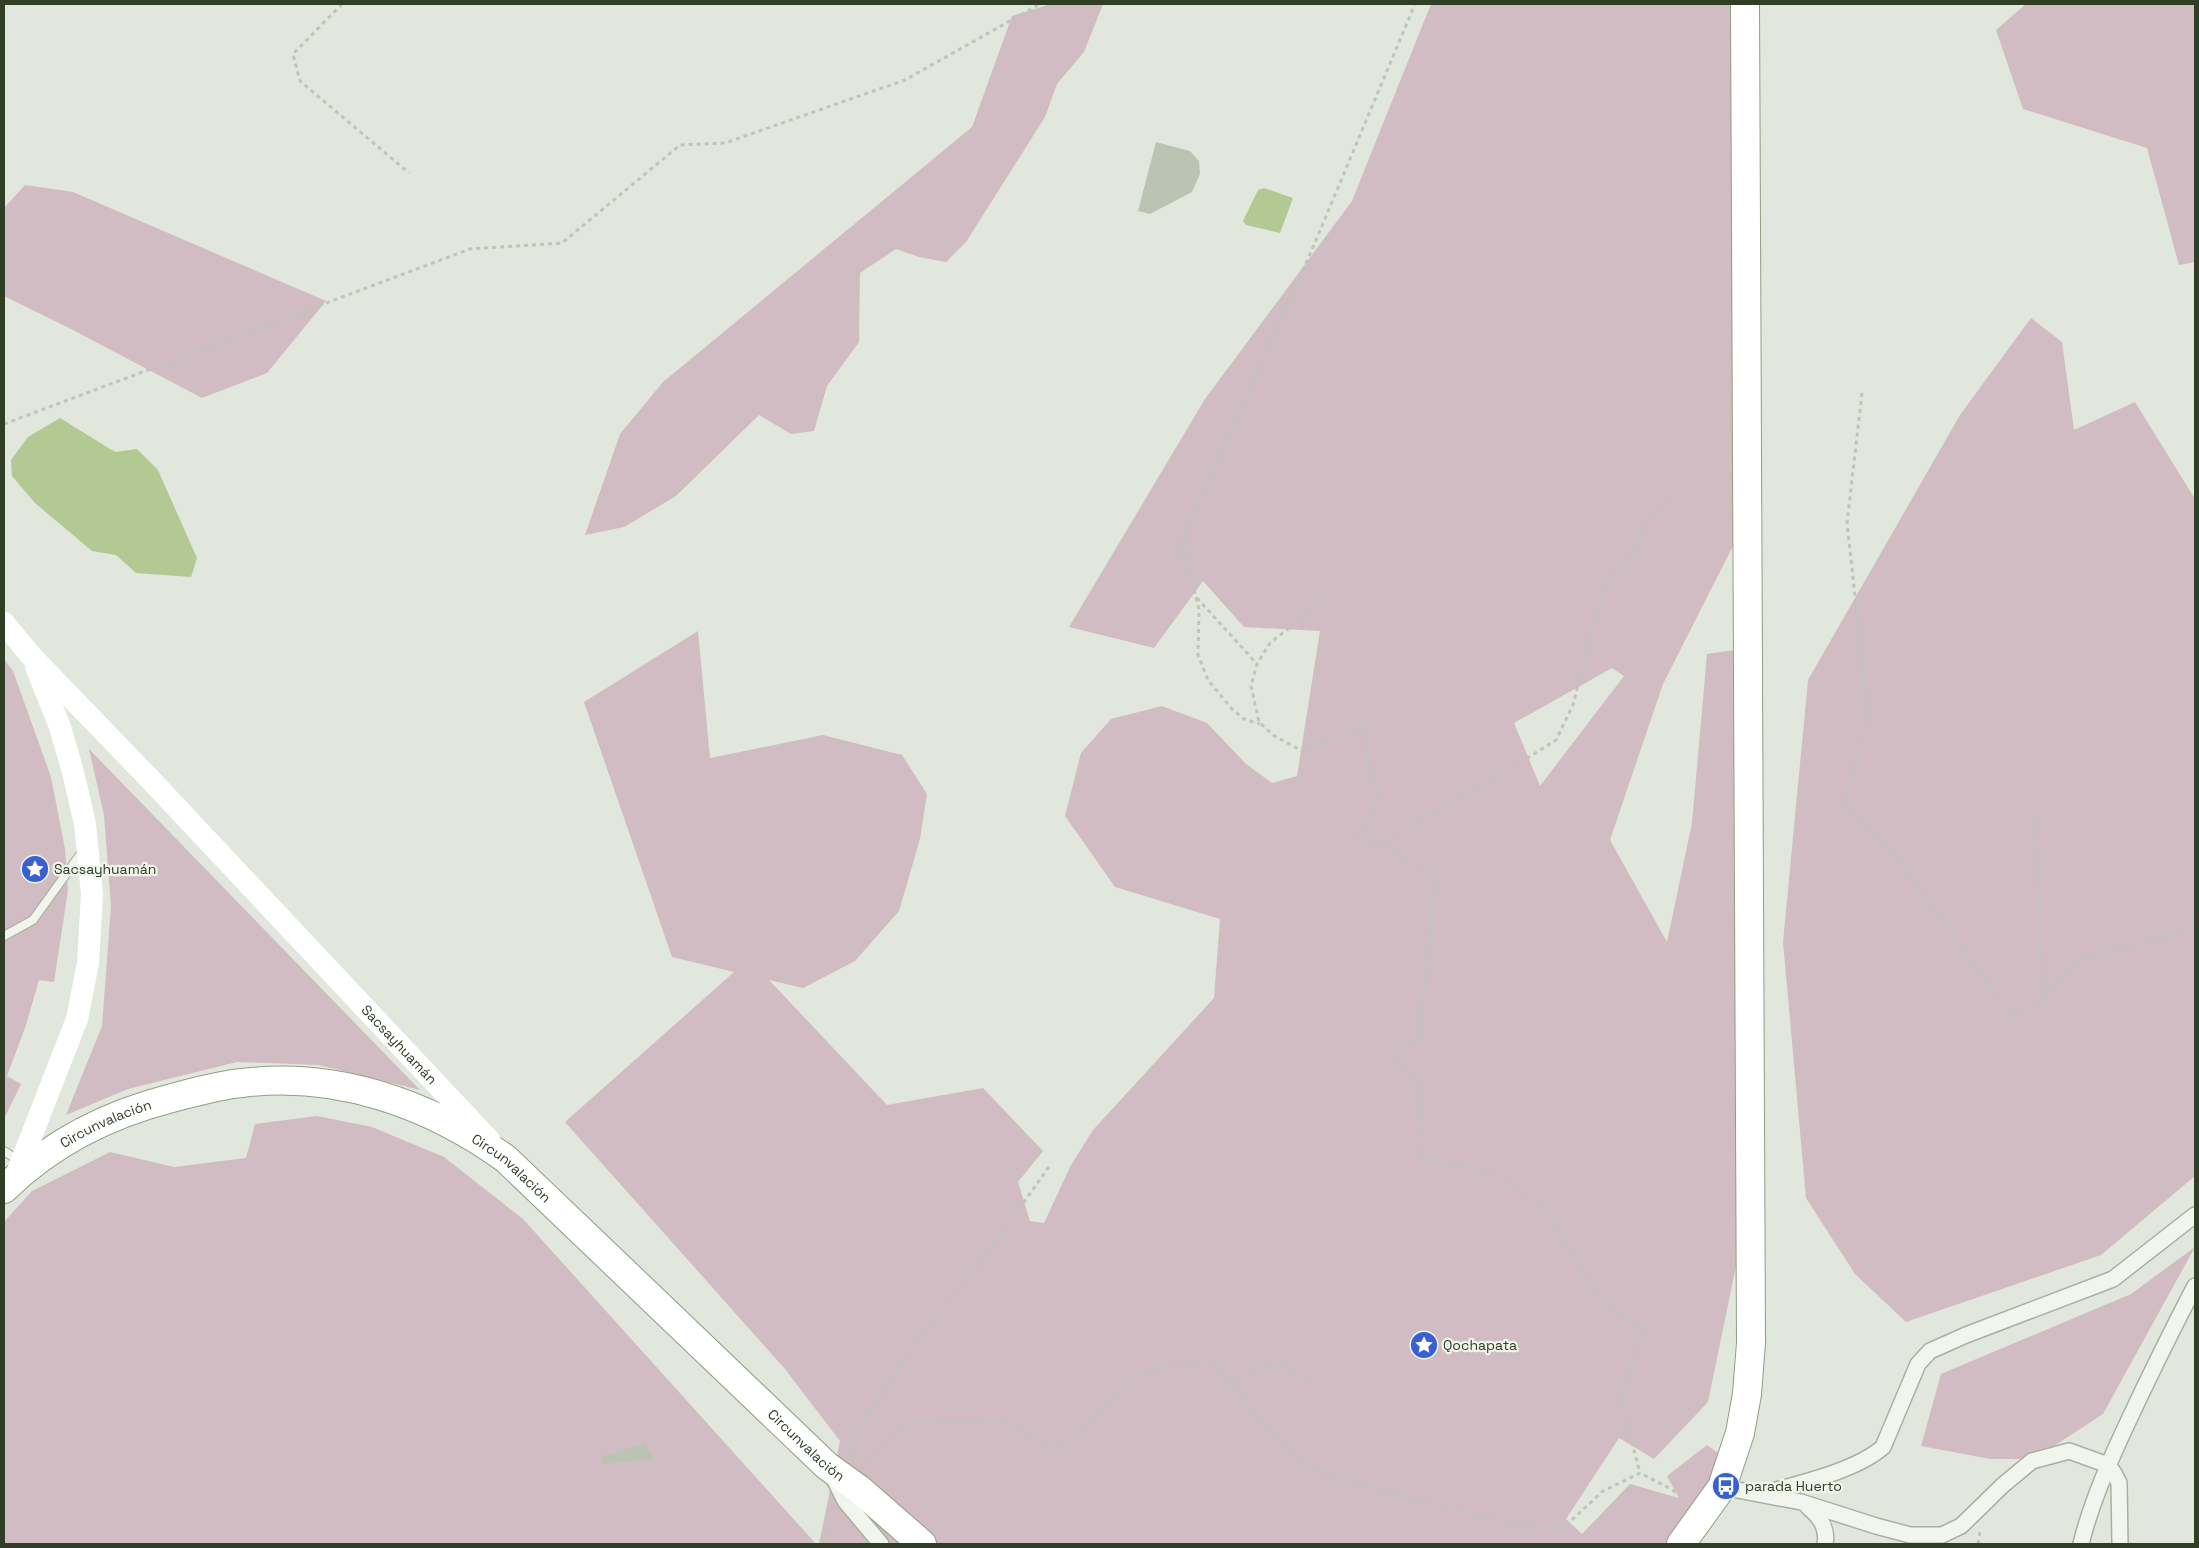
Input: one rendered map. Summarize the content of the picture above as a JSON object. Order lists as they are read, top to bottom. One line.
{"streets":{"highway":["Circunvalación"],"street":["Sacsayhuamán"]},"crossings":[["Sacsayhuamán","Circunvalación"]],"places":{"place":["Sacsayhuamán","Qochapata"],"bus stop":["parada Huerto"]}}
